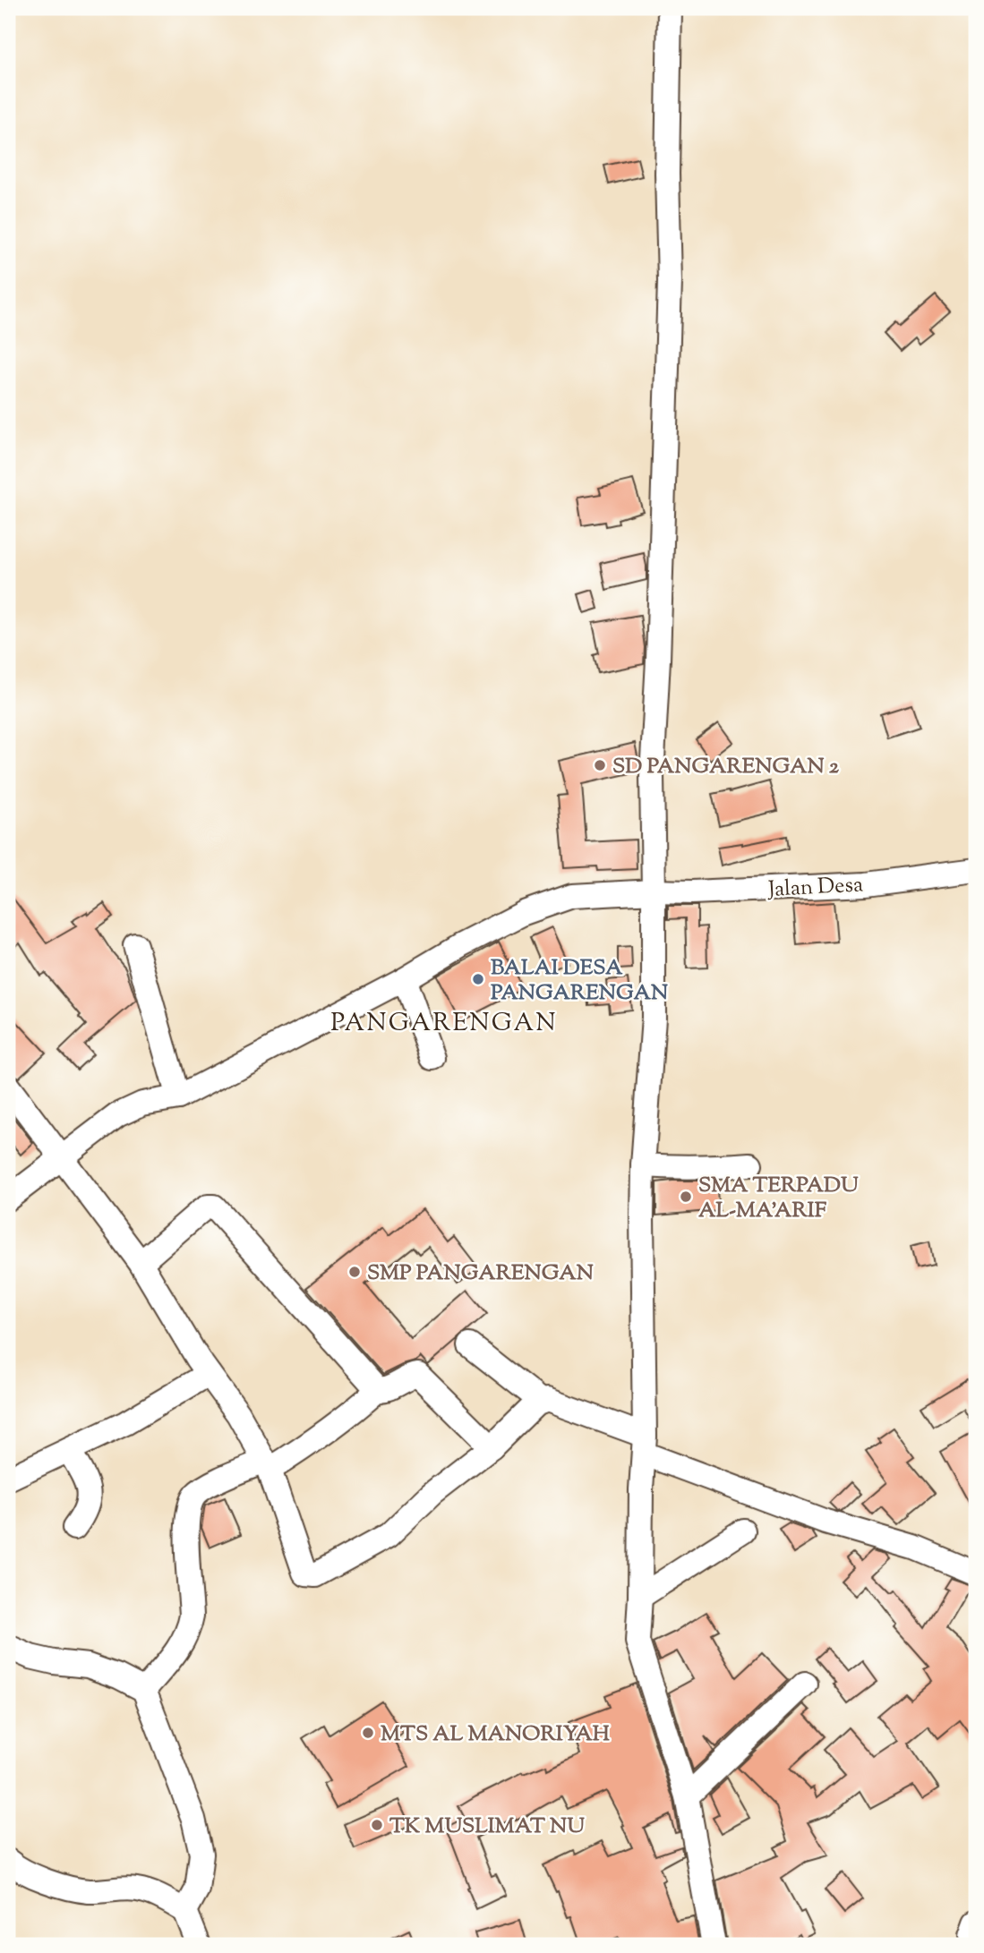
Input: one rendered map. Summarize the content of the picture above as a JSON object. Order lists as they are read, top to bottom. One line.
{"streets":{"street":["Jalan Desa"]},"districts":["PANGARENGAN"],"places":["SD PANGARENGAN 2","BALAI DESA PANGARENGAN","SMA TERPADU AL-MA'ARIF","SMP PANGARENGAN","MTS AL MANORIYAH","TK MUSLIMAT NU"]}
